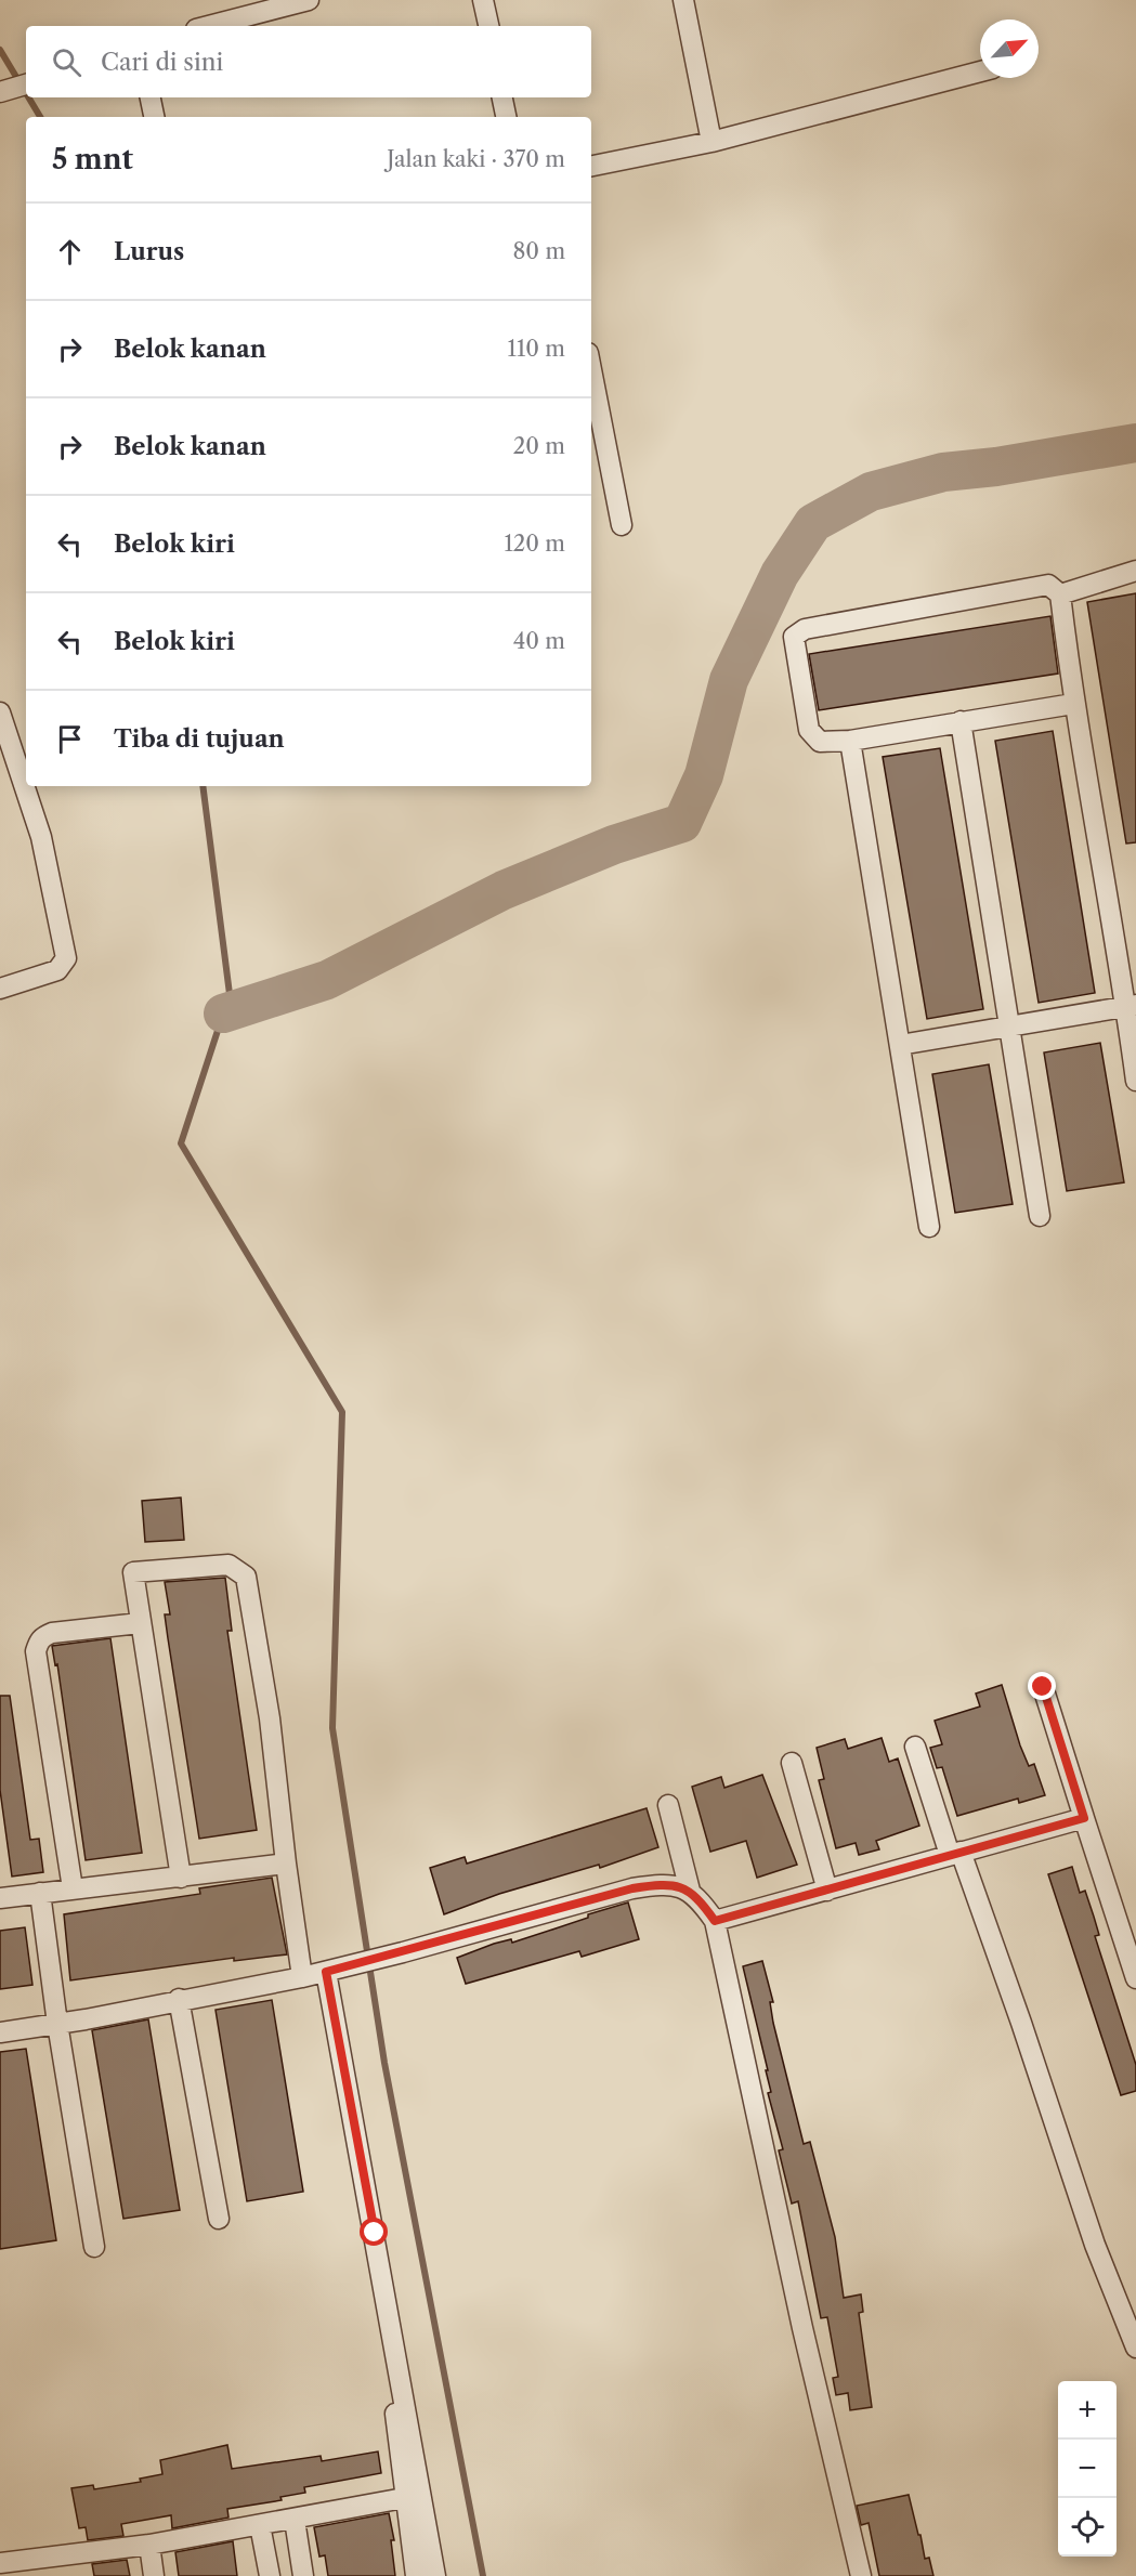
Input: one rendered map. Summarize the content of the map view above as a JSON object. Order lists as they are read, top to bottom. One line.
{"north":"top right","page":{"search":"Cari di sini","heading":["5 mnt","Jalan kaki · 370 m"],"list":[["Lurus","80 m"],["Belok kanan","110 m"],["Belok kanan","20 m"],["Belok kiri","120 m"],["Belok kiri","40 m"],"Tiba di tujuan"],"map_buttons":["+","−"]}}
